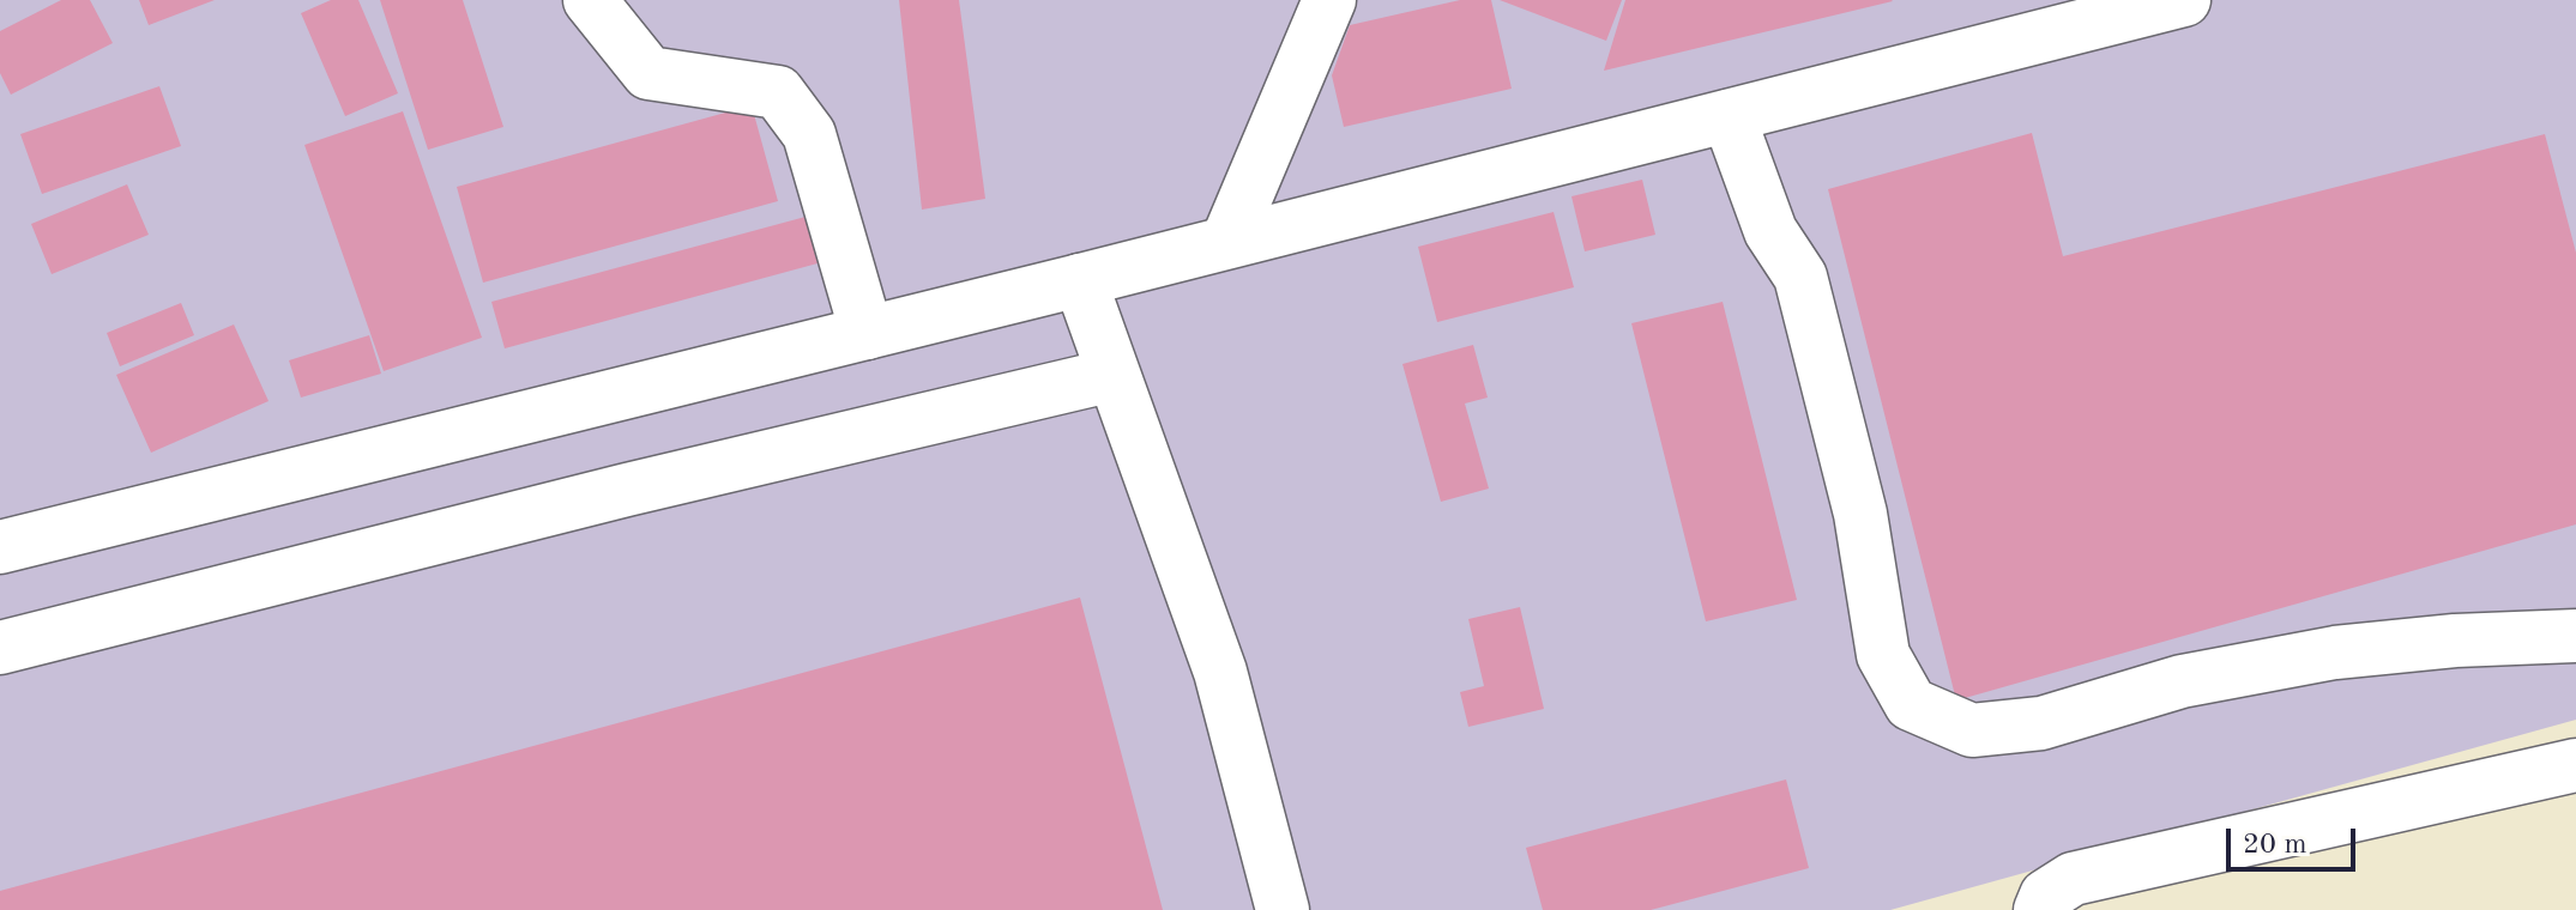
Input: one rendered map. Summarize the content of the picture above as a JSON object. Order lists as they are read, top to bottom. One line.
{"scale_bar":"20 m"}
